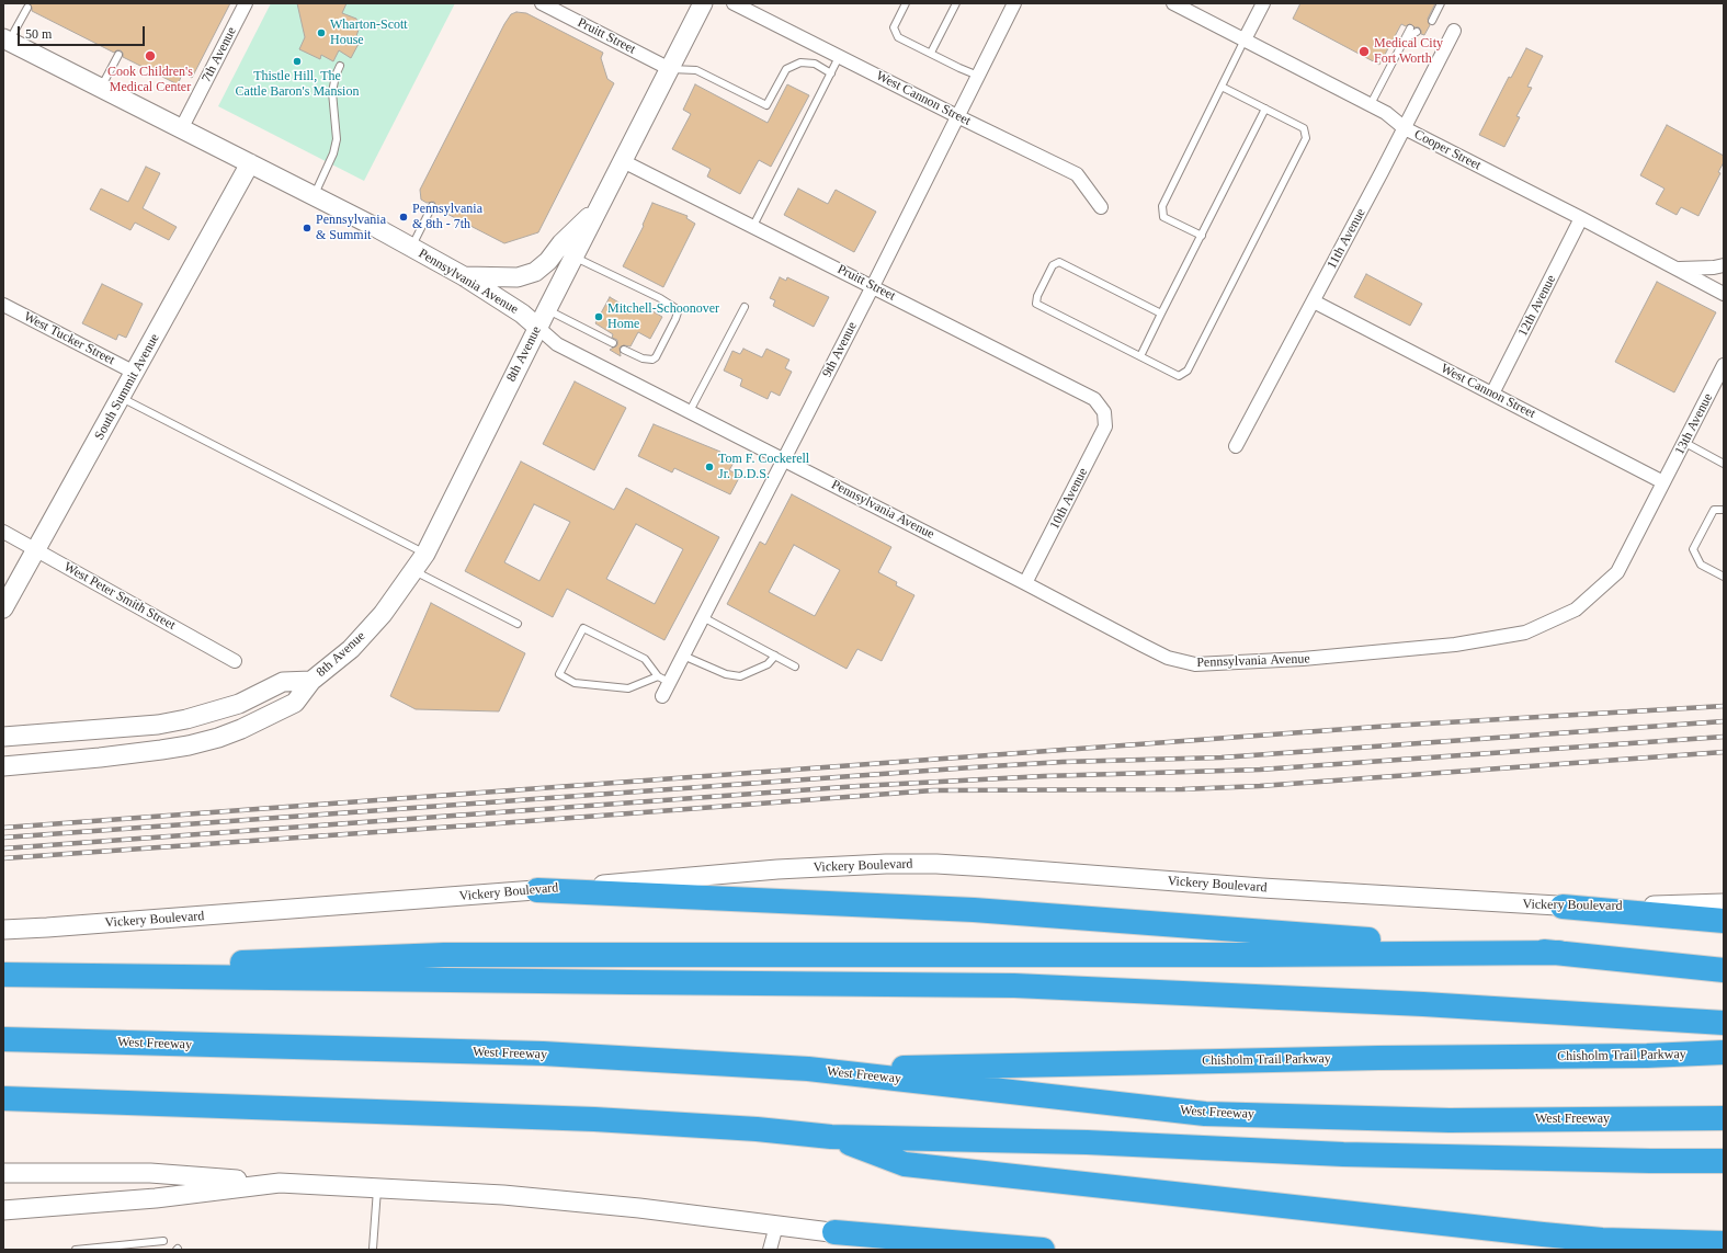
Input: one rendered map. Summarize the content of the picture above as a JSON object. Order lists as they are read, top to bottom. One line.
{"streets":{"highway":["West Freeway","Chisholm Trail Parkway"],"main road":["Pennsylvania Avenue","8th Avenue","South Summit Avenue","Vickery Boulevard"],"street":["Pruitt Street","7th Avenue","West Cannon Street","Cooper Street","11th Avenue","12th Avenue","West Tucker Street","9th Avenue","13th Avenue","10th Avenue","West Peter Smith Street"]},"crossings":[["Pruitt Street","9th Avenue"],["Pruitt Street","8th Avenue"],["Pruitt Street","10th Avenue"],["7th Avenue","Pennsylvania Avenue"],["West Cannon Street","11th Avenue"],["West Cannon Street","Pennsylvania Avenue"],["West Cannon Street","12th Avenue"],["West Cannon Street","9th Avenue"],["West Cannon Street","13th Avenue"],["Cooper Street","11th Avenue"],["Cooper Street","12th Avenue"],["Pennsylvania Avenue","9th Avenue"],["Pennsylvania Avenue","8th Avenue"],["Pennsylvania Avenue","South Summit Avenue"],["Pennsylvania Avenue","13th Avenue"],["Pennsylvania Avenue","10th Avenue"],["West Tucker Street","South Summit Avenue"],["South Summit Avenue","West Peter Smith Street"],["West Freeway","Chisholm Trail Parkway"]],"places":["Wharton-Scott House","Medical City Fort Worth","Cook Children's Medical Center","Thistle Hill, The Cattle Baron's Mansion","Pennsylvania & 8th - 7th","Pennsylvania & Summit","Mitchell-Schoonover Home","Tom F. Cockerell Jr. D.D.S."],"scale_bar":"50 m"}
